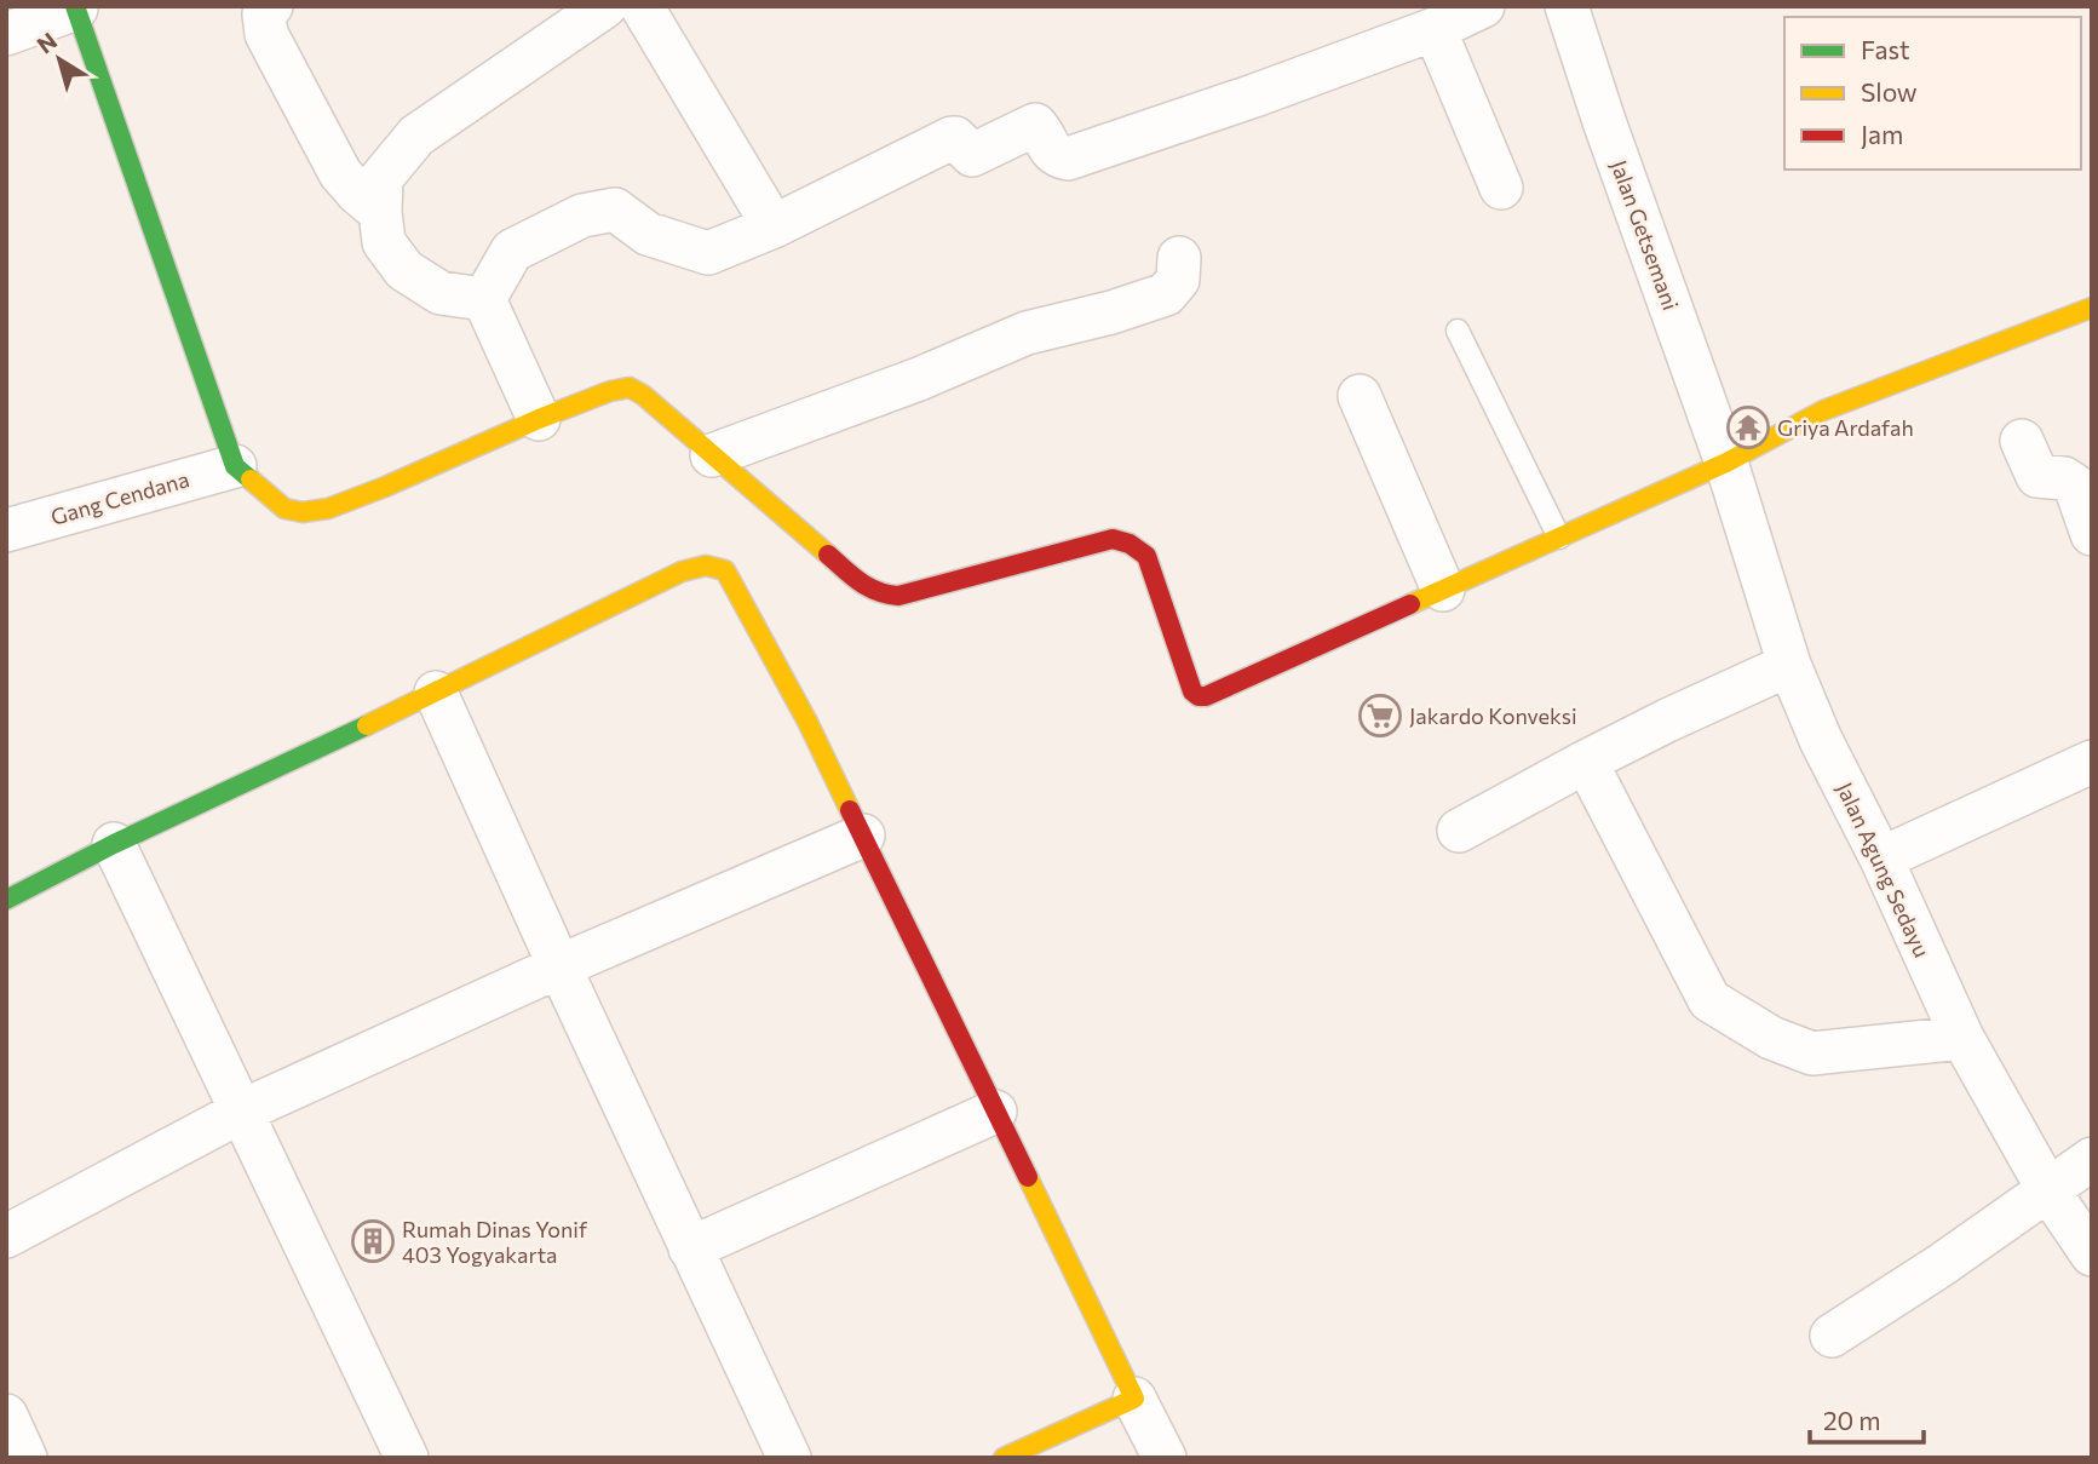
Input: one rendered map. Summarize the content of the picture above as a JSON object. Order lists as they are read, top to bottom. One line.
{"streets":{"street":["Jalan Getsemani","Gang Cendana","Jalan Agung Sedayu"]},"crossings":[["Jalan Getsemani","Jalan Agung Sedayu"]],"places":{"temple":["Griya Ardafah"],"supermarket":["Jakardo Konveksi"],"building":["Rumah Dinas Yonif 403 Yogyakarta"]},"legend":["Fast","Slow","Jam"],"scale_bar":"20 m","north":"top left"}
